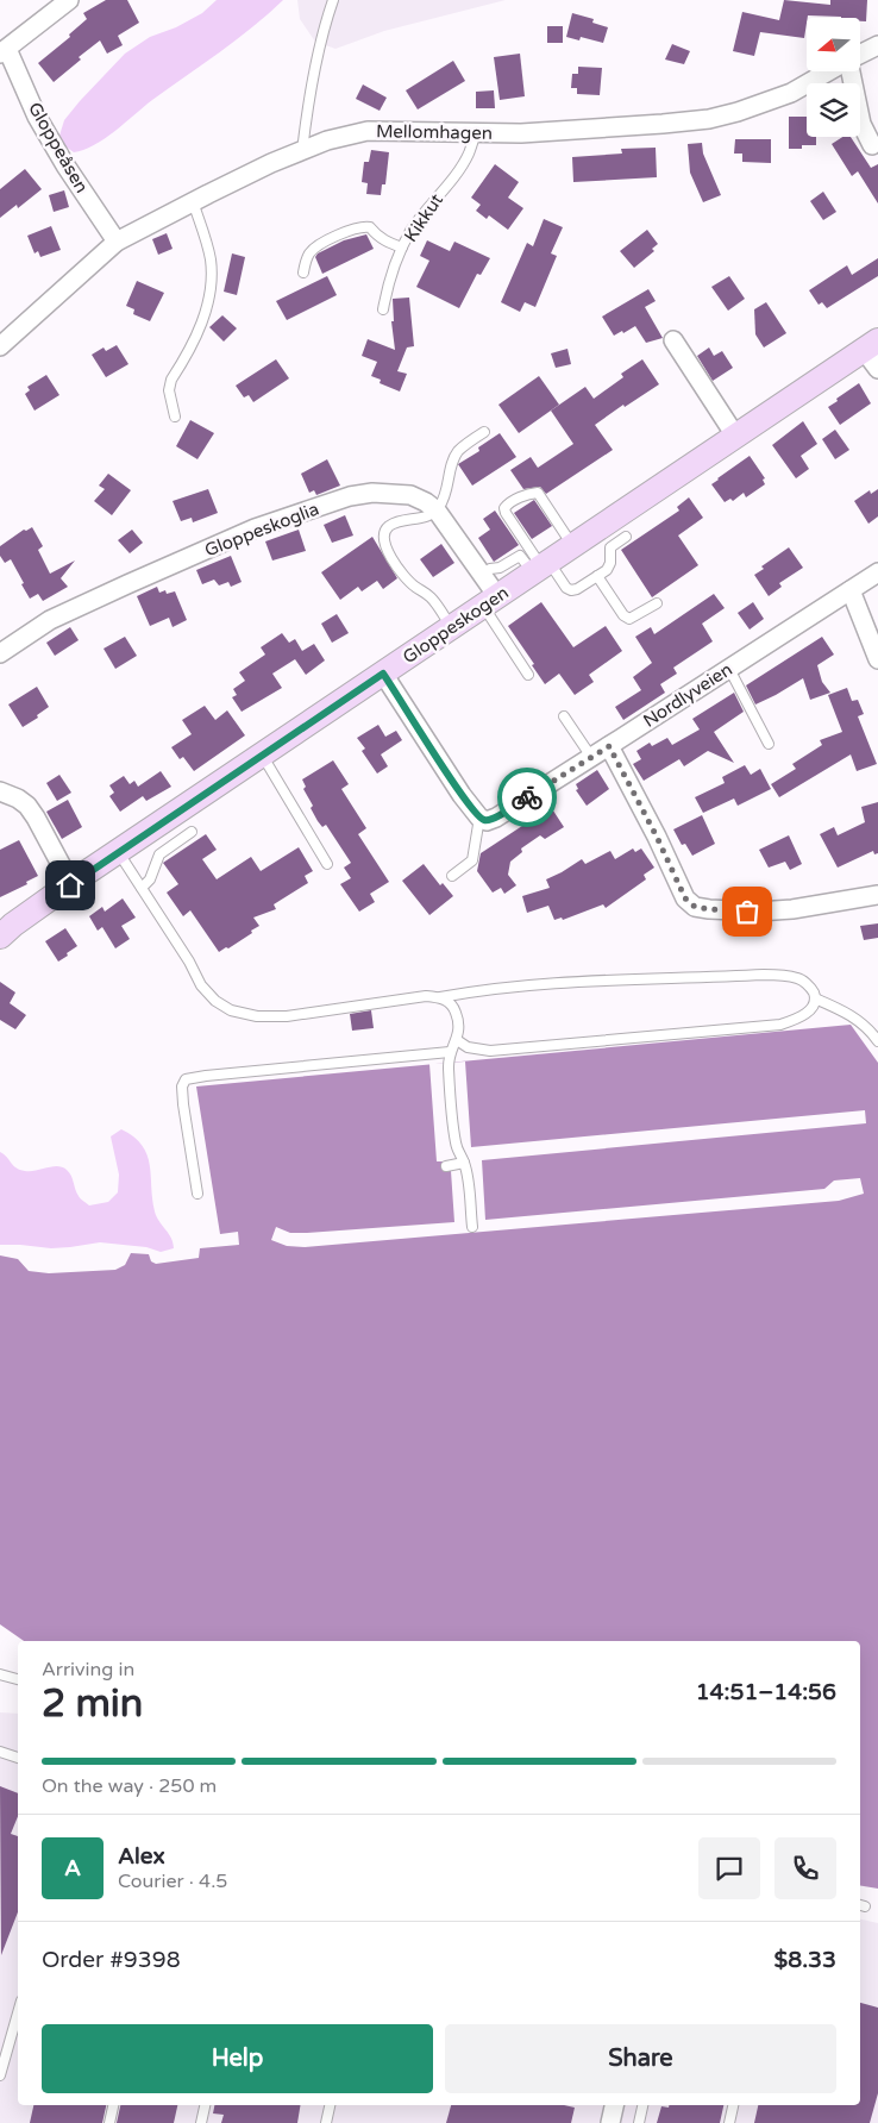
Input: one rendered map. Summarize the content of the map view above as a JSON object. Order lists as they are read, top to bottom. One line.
{"streets":{"main road":["Gloppeskogen"],"street":["Mellomhagen","Gloppeåsen","Gloppeskoglia","Nordlyveien"],"lane":["Kikkut"]},"crossings":[["Mellomhagen","Gloppeåsen"],["Mellomhagen","Kikkut"],["Gloppeskoglia","Gloppeskogen"]],"north":"left","page":{"heading":["2 min","Arriving in","14:51–14:56"],"panel":["Alex","Courier · 4.5","Order #9398","$8.33"],"bar":"On the way · 250 m","round":"A","buttons":["Help","Share"]}}
